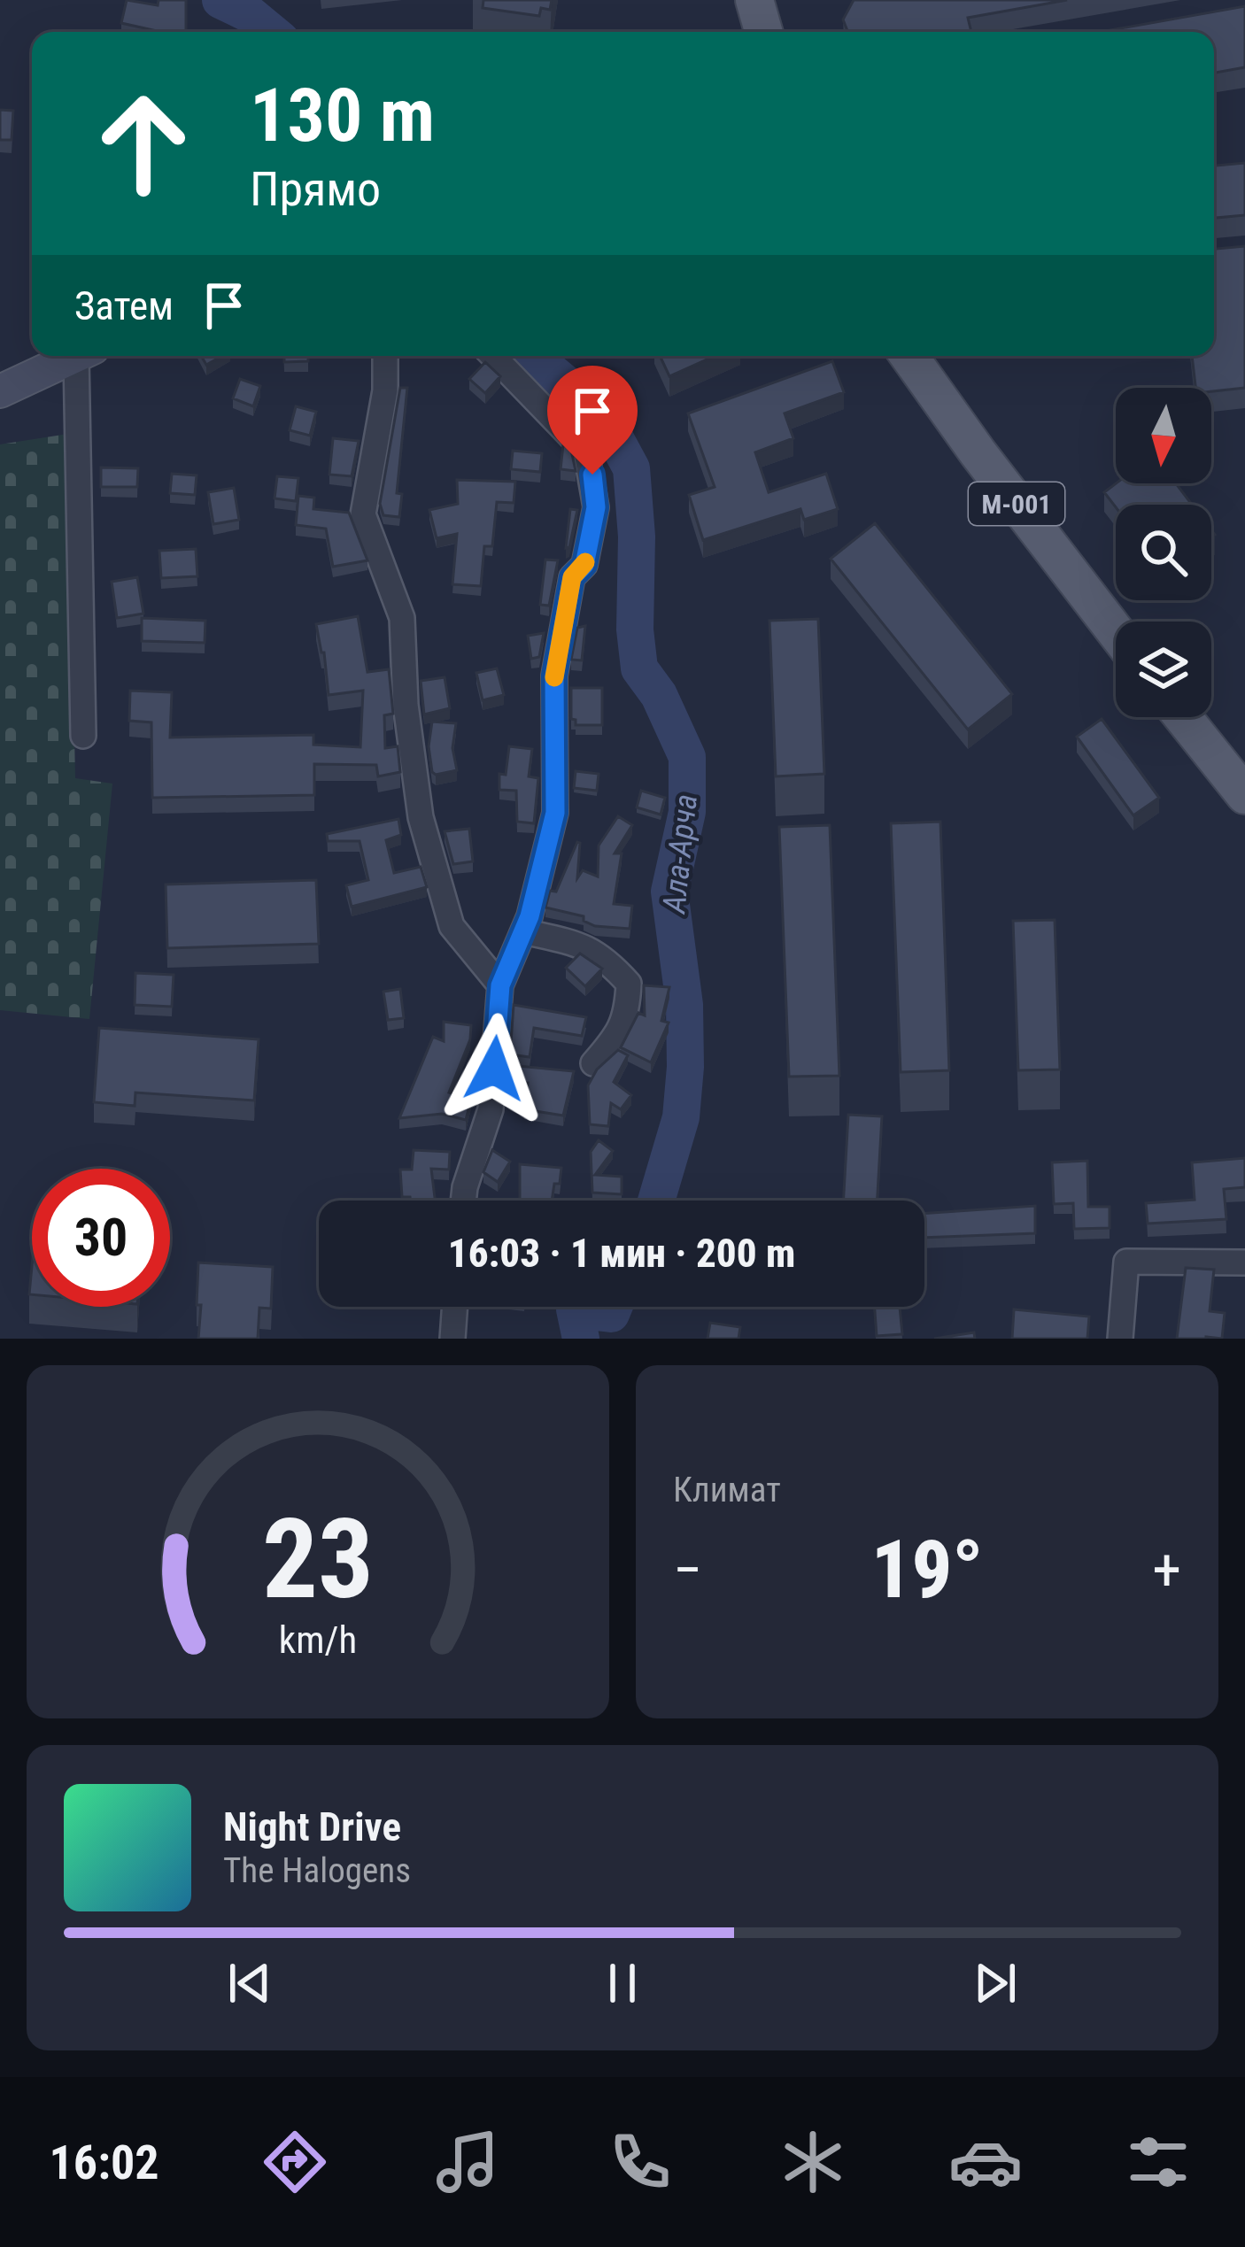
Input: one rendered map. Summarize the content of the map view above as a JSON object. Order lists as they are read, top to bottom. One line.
{"streets":{"main road":["М-001"]},"water":["Ала-Арча"],"north":"bottom","page":{"turn":["130 m","Прямо"],"then":"Затем","limit":"30","trip":"16:03 · 1 мин · 200 m","tile":"Климат","heat":["−","19°","+"],"song":["Night Drive","The Halogens"],"tabs":"16:02","gauge":["23","km/h"]}}
